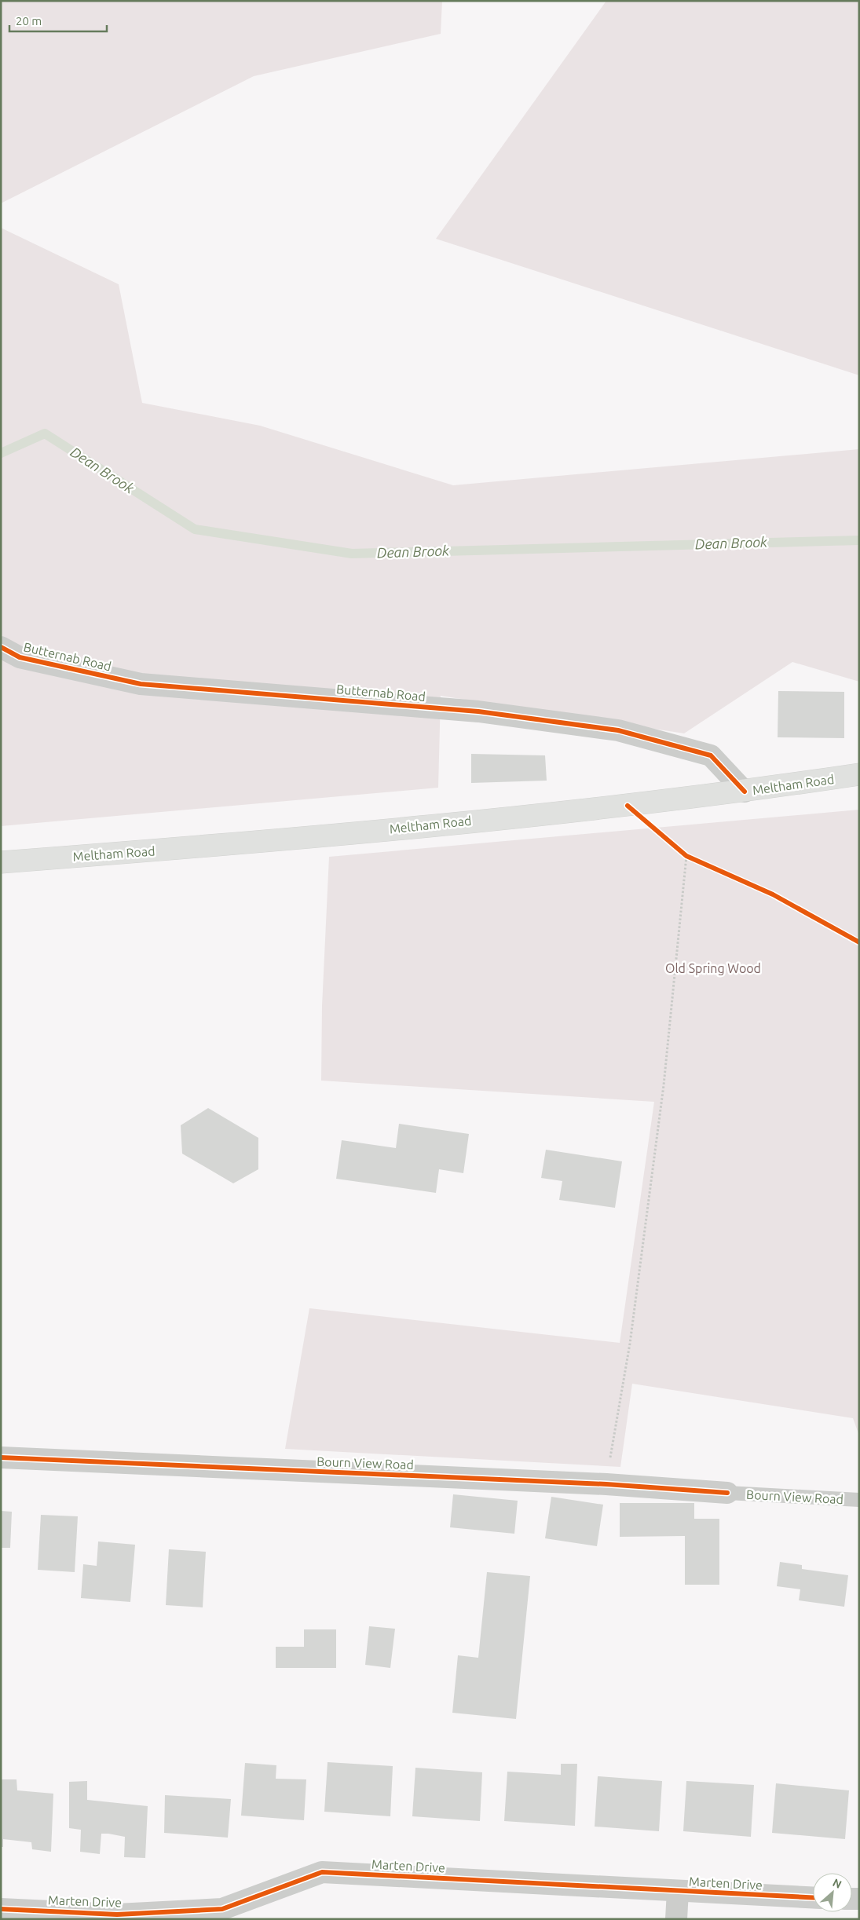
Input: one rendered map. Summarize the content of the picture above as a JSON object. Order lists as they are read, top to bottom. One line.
{"streets":{"main road":["Meltham Road"],"street":["Butternab Road","Bourn View Road","Marten Drive"]},"crossings":[["Butternab Road","Meltham Road"]],"water":["Dean Brook"],"parks":["Old Spring Wood"],"scale_bar":"20 m","north":"top right"}
